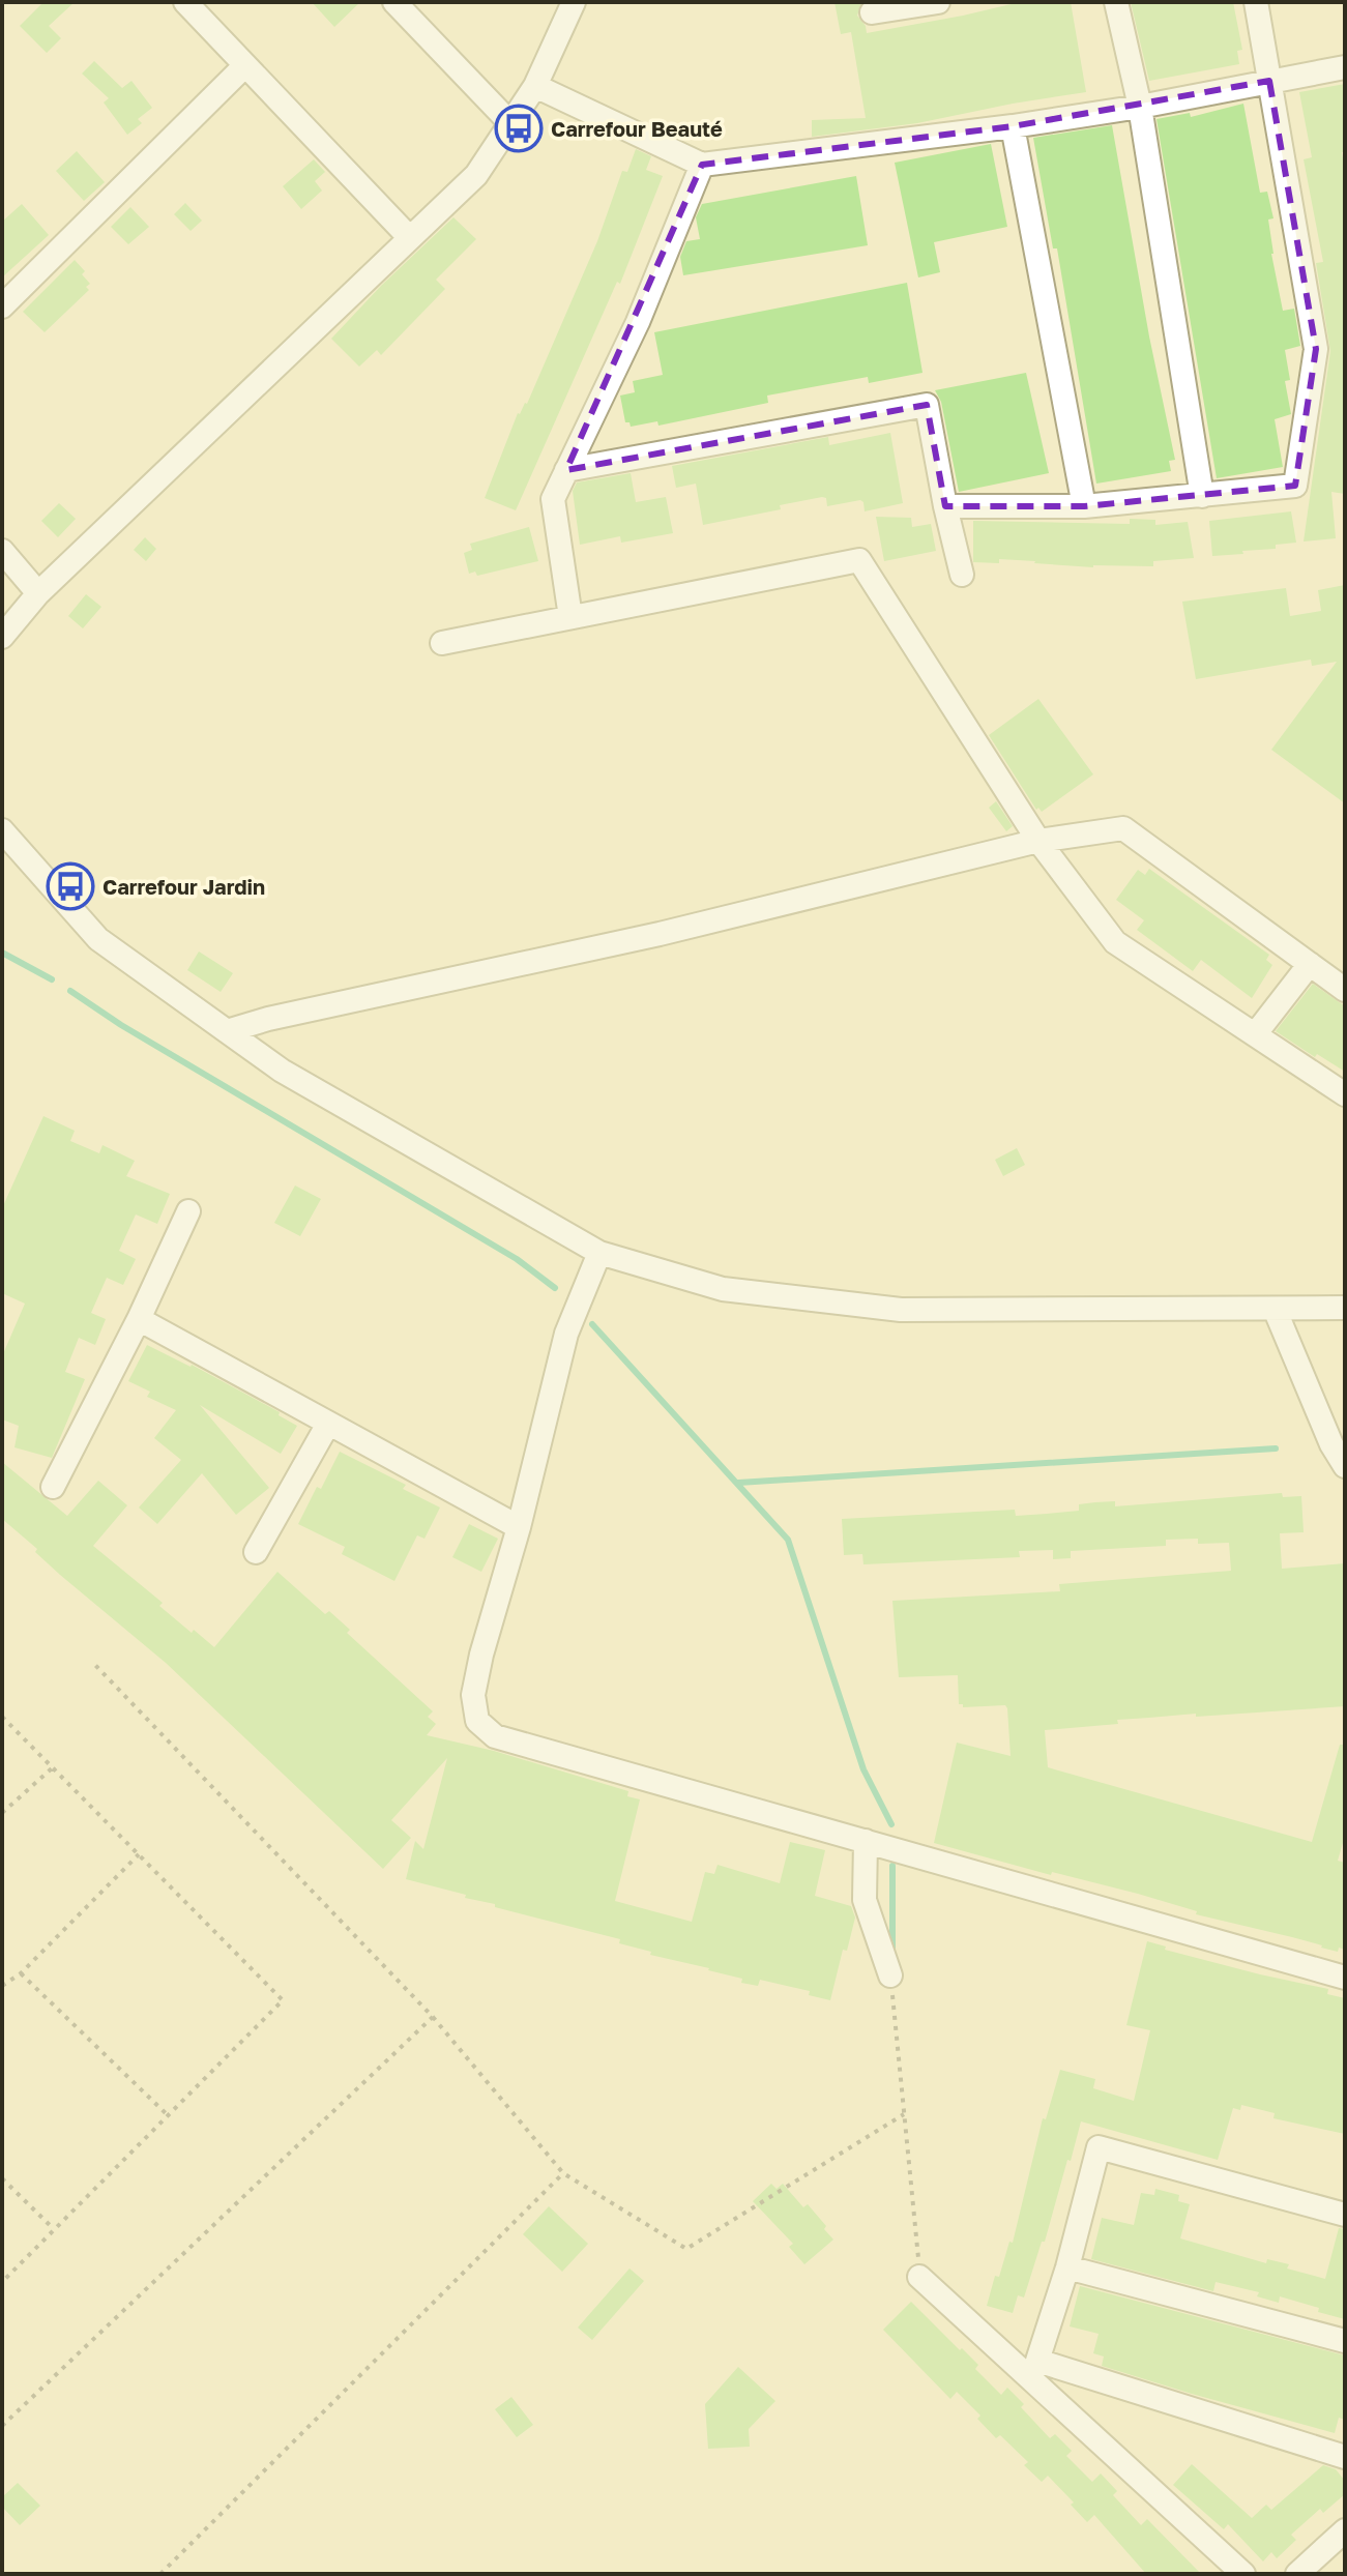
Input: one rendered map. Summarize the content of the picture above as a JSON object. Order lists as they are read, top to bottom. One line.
{"places":{"bus stop":["Carrefour Beauté","Carrefour Jardin"]}}
